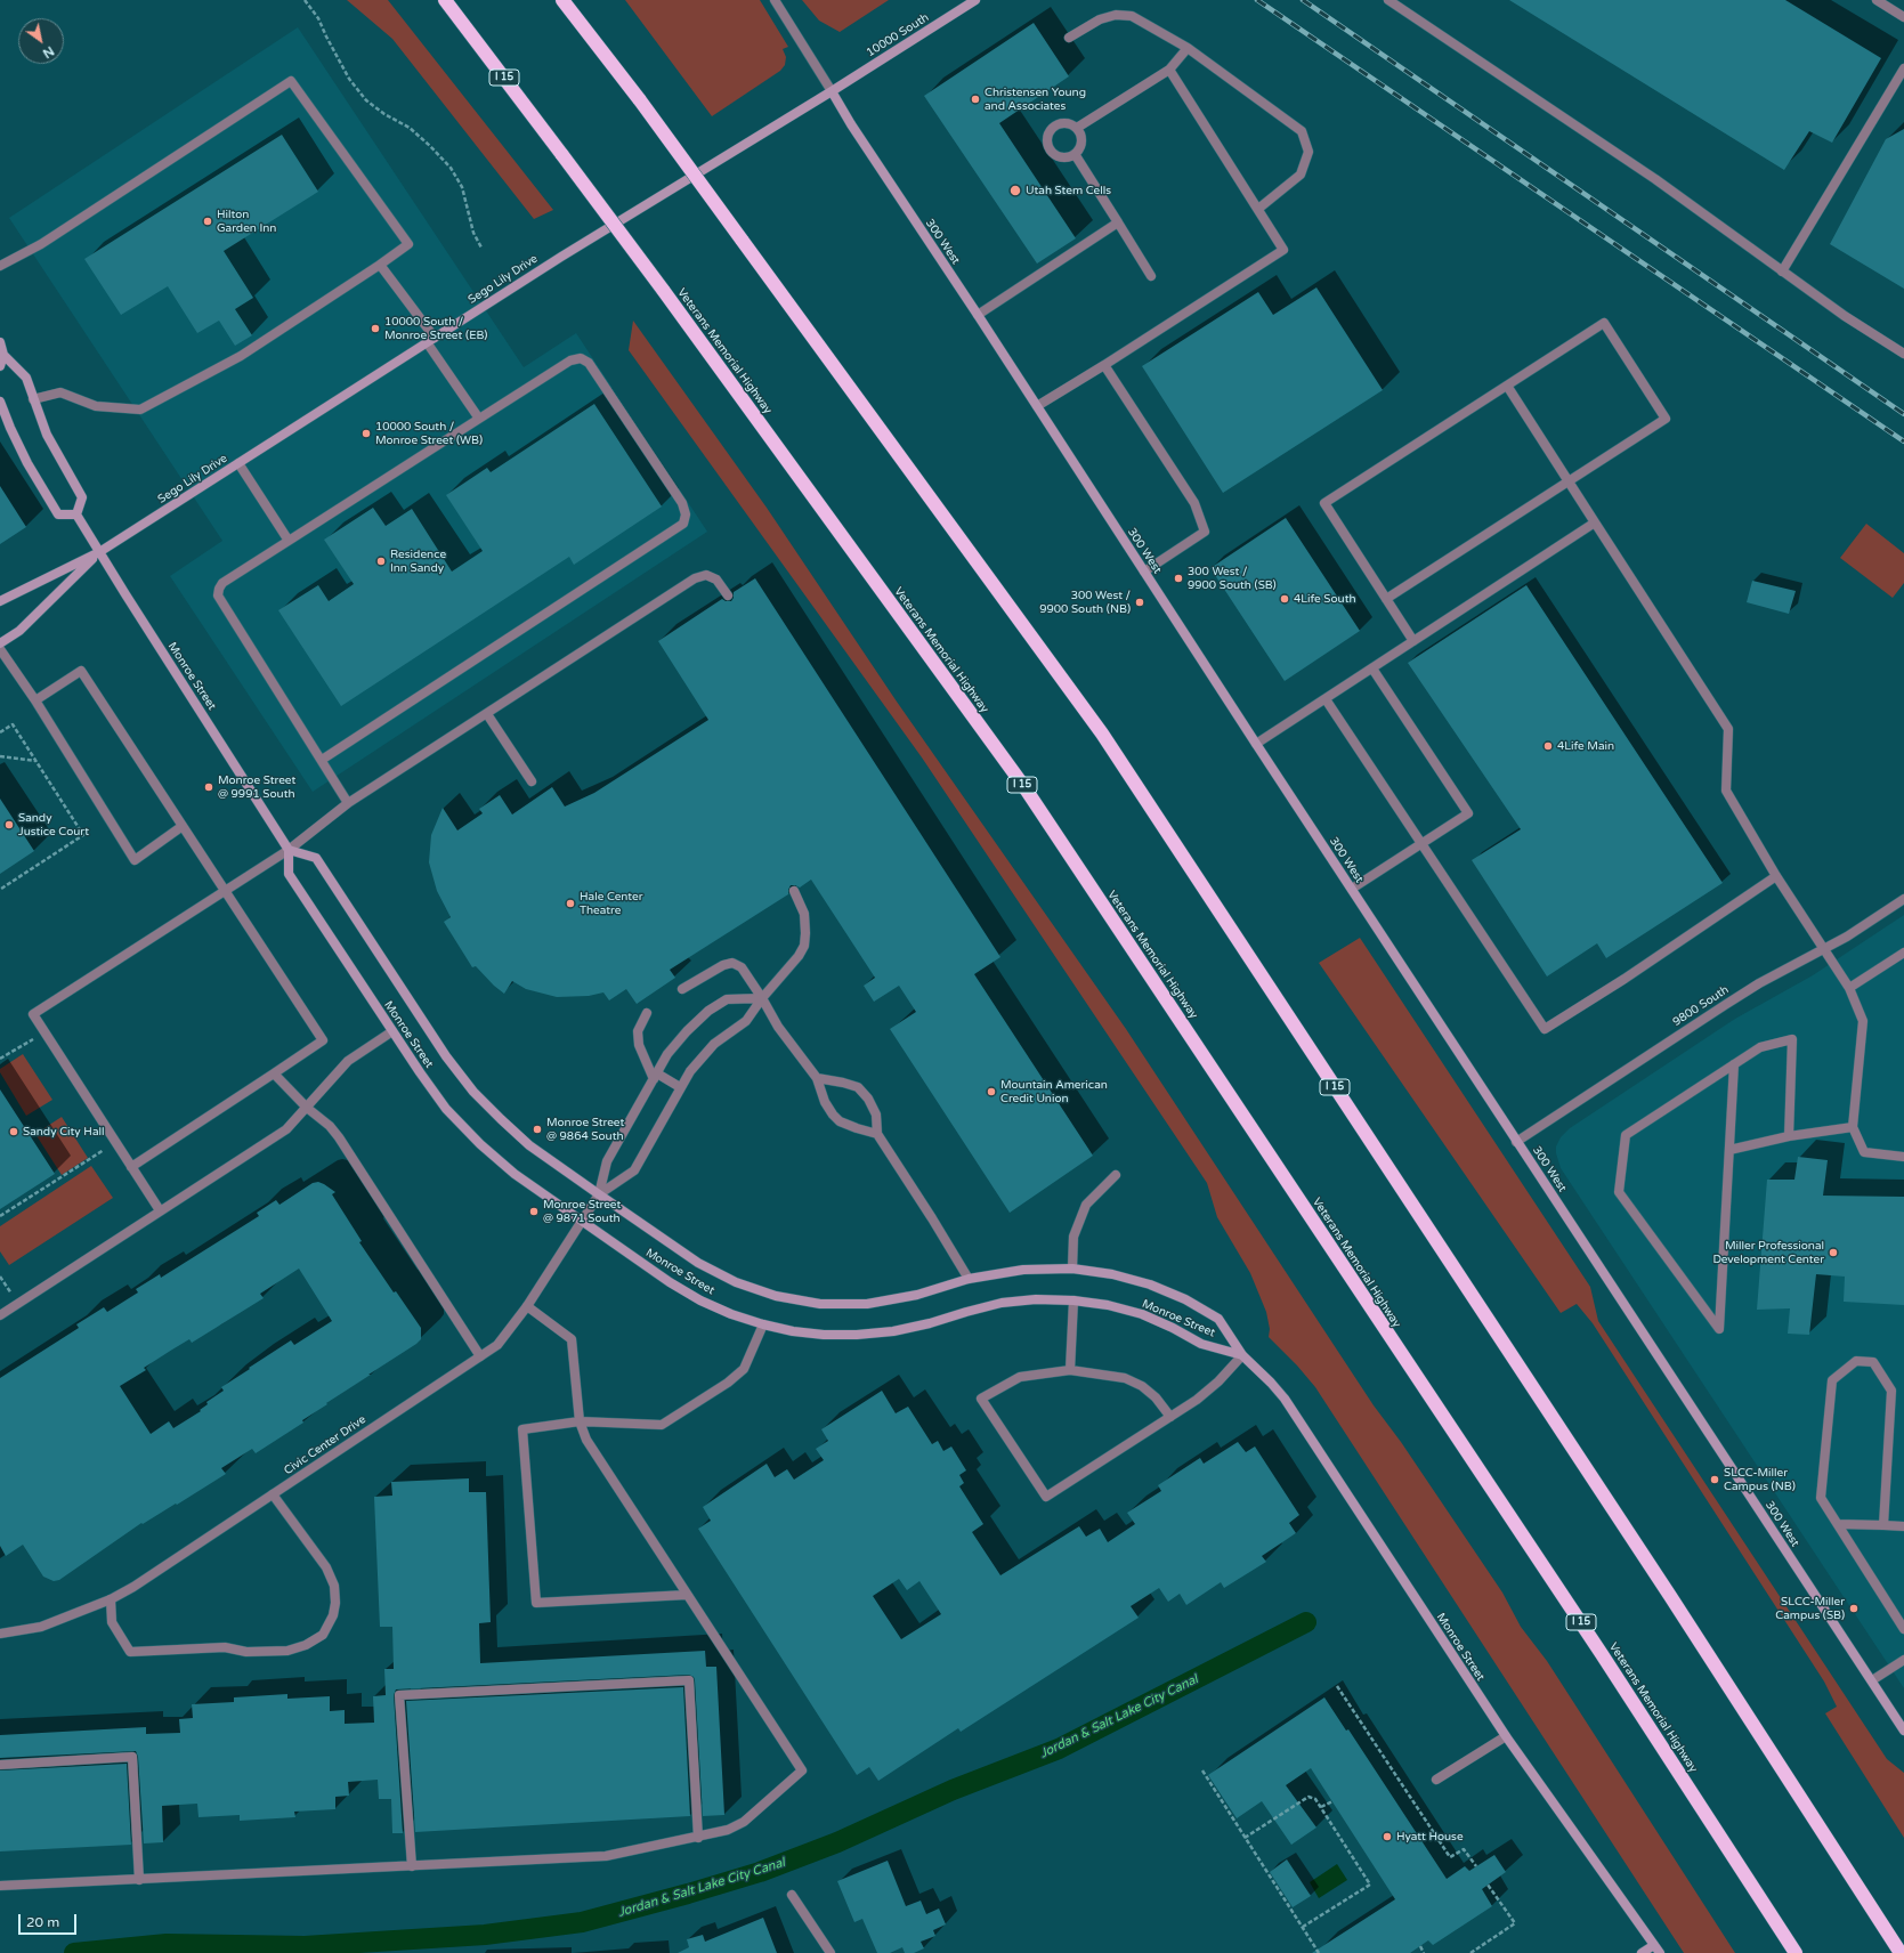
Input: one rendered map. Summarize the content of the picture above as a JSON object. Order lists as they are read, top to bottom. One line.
{"streets":{"highway":["I 15","Veterans Memorial Highway"],"street":["10000 South","300 West","Sego Lily Drive","Monroe Street","9800 South","Civic Center Drive"]},"crossings":[["10000 South","300 West"],["10000 South","Sego Lily Drive"],["300 West","Sego Lily Drive"],["300 West","9800 South"],["Sego Lily Drive","Monroe Street"],["Monroe Street","Civic Center Drive"]],"water":["Jordan & Salt Lake City Canal"],"places":["Christensen Young and Associates","Utah Stem Cells","Hilton Garden Inn","10000 South / Monroe Street (EB)","10000 South / Monroe Street (WB)","Residence Inn Sandy","300 West / 9900 South (SB)","4Life South","300 West / 9900 South (NB)","4Life Main","Monroe Street @ 9991 South","Sandy Justice Court","Hale Center Theatre","Mountain American Credit Union","Monroe Street @ 9864 South","Sandy City Hall","Monroe Street @ 9871 South","Miller Professional Development Center","SLCC-Miller Campus (NB)","SLCC-Miller Campus (SB)","Hyatt House"],"scale_bar":"20 m","north":"bottom right"}
